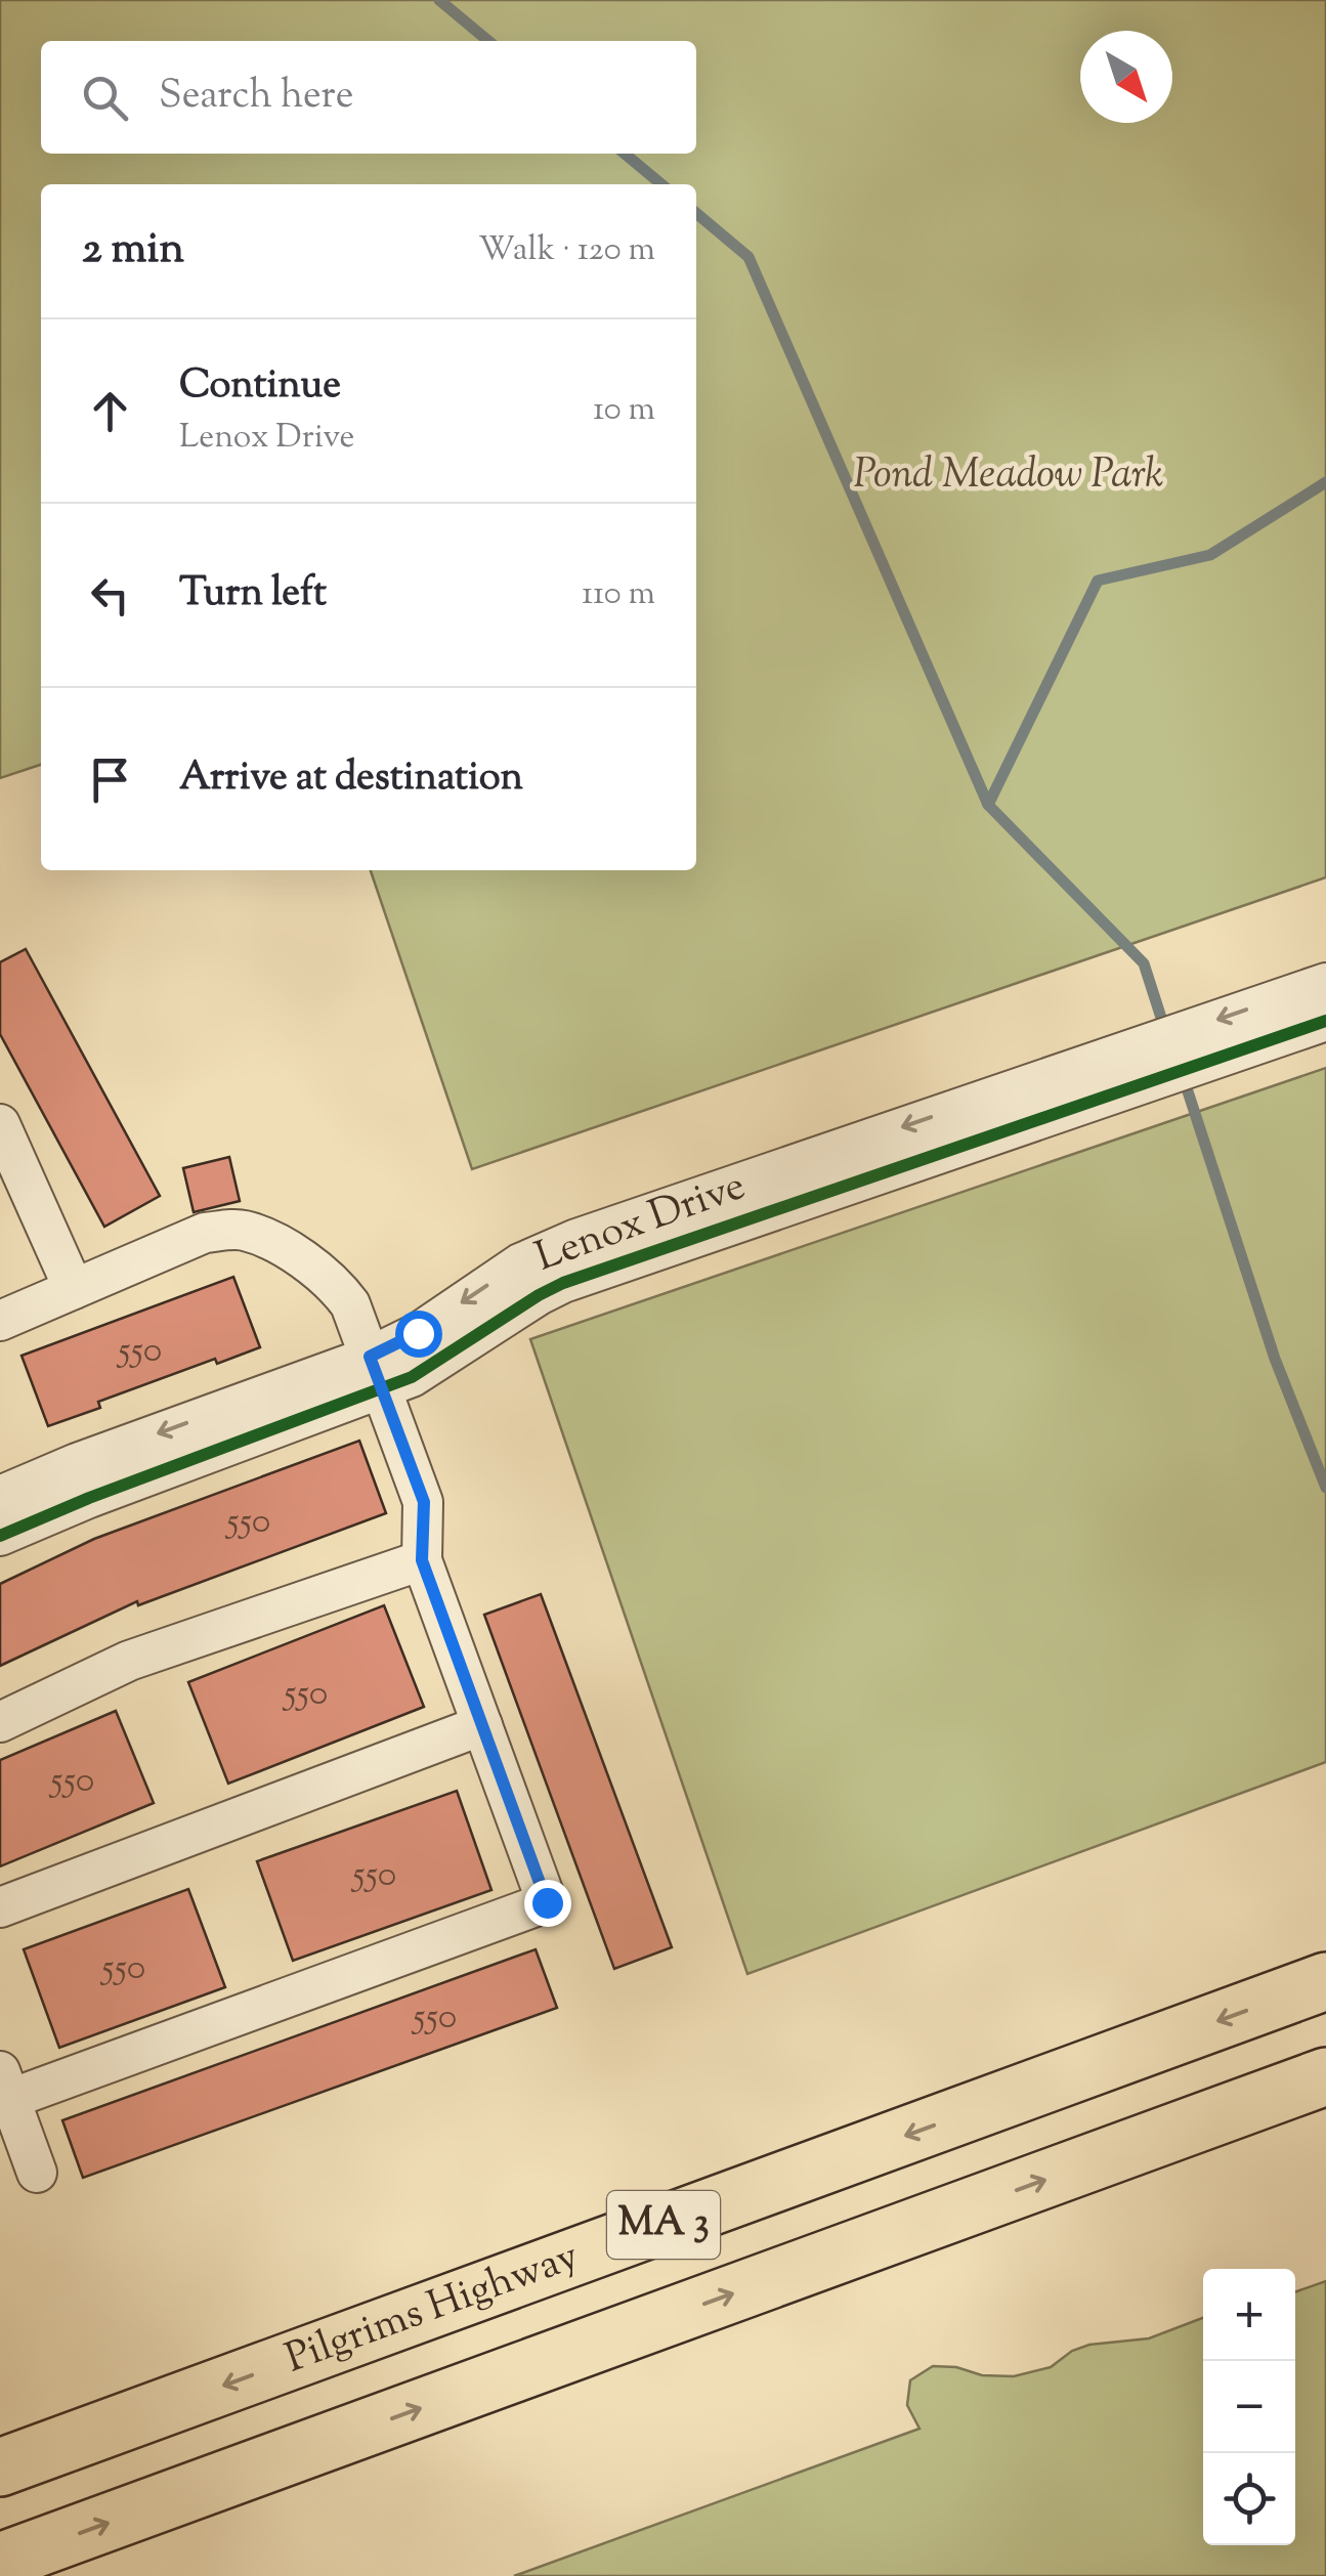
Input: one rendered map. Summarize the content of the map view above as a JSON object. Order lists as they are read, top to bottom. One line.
{"streets":{"highway":["MA 3","Pilgrims Highway"],"street":["Lenox Drive"]},"parks":["Pond Meadow Park"],"house_numbers":["550","550","550","550","550","550","550"],"north":"bottom right","page":{"search":"Search here","heading":["2 min","Walk · 120 m"],"list":[["Continue","Lenox Drive","10 m"],["Turn left","110 m"],"Arrive at destination"],"map_buttons":["+","−"]}}
